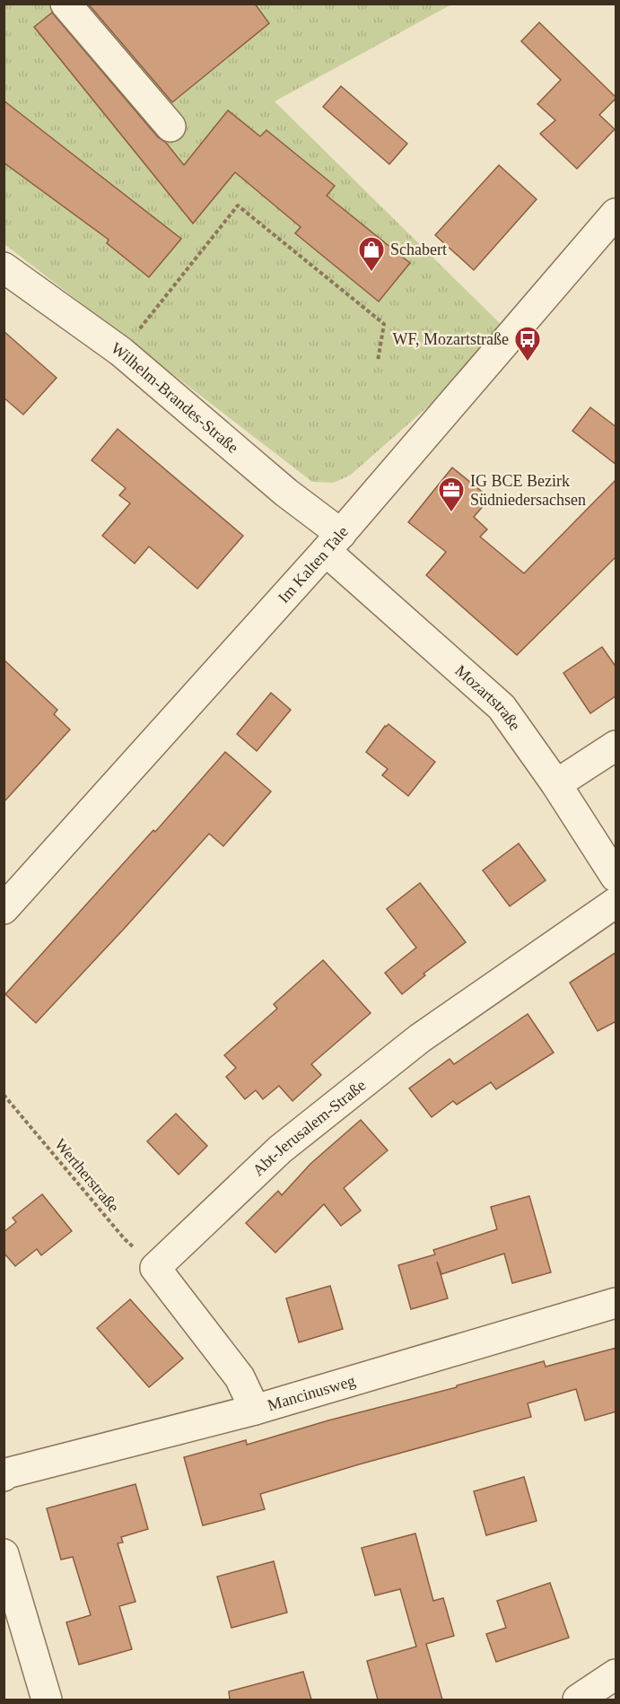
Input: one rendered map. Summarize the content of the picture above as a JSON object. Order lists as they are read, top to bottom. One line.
{"streets":{"street":["Wilhelm-Brandes-Straße","Im Kalten Tale","Mozartstraße","Abt-Jerusalem-Straße","Mancinusweg"],"path":["Wertherstraße"]},"crossings":[["Wilhelm-Brandes-Straße","Im Kalten Tale"],["Wilhelm-Brandes-Straße","Mozartstraße"],["Im Kalten Tale","Mozartstraße"],["Abt-Jerusalem-Straße","Wertherstraße"]],"places":{"shop":["Schabert"],"bus stop":["WF, Mozartstraße"],"office":["IG BCE Bezirk Südniedersachsen"]}}
